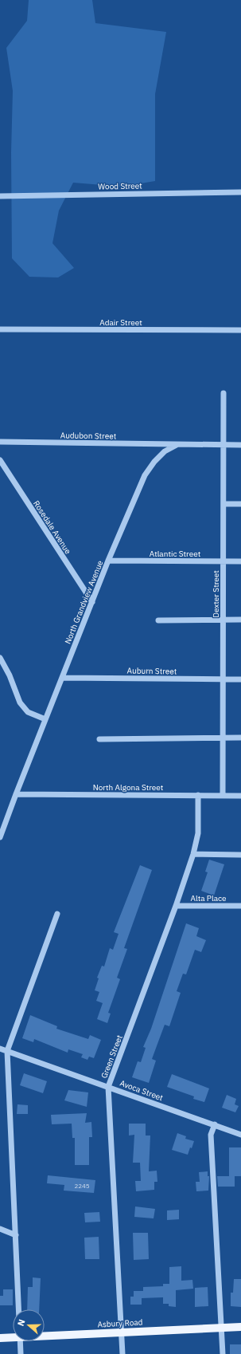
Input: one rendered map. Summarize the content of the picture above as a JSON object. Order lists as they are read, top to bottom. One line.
{"streets":{"main road":["Asbury Road"],"street":["Wood Street","Adair Street","Audubon Street","Rosedale Avenue","Atlantic Street","Dexter Street","North Grandview Avenue","Auburn Street","North Algona Street","Alta Place","Green Street","Avoca Street"]},"crossings":[["Audubon Street","North Grandview Avenue"],["Rosedale Avenue","North Grandview Avenue"],["Atlantic Street","Dexter Street"],["Atlantic Street","North Grandview Avenue"],["Dexter Street","Auburn Street"],["Dexter Street","North Algona Street"],["North Grandview Avenue","Auburn Street"],["North Grandview Avenue","North Algona Street"],["North Algona Street","Green Street"],["Alta Place","Green Street"],["Green Street","Avoca Street"],["Green Street","Asbury Road"]],"house_numbers":["2245"],"north":"left"}
